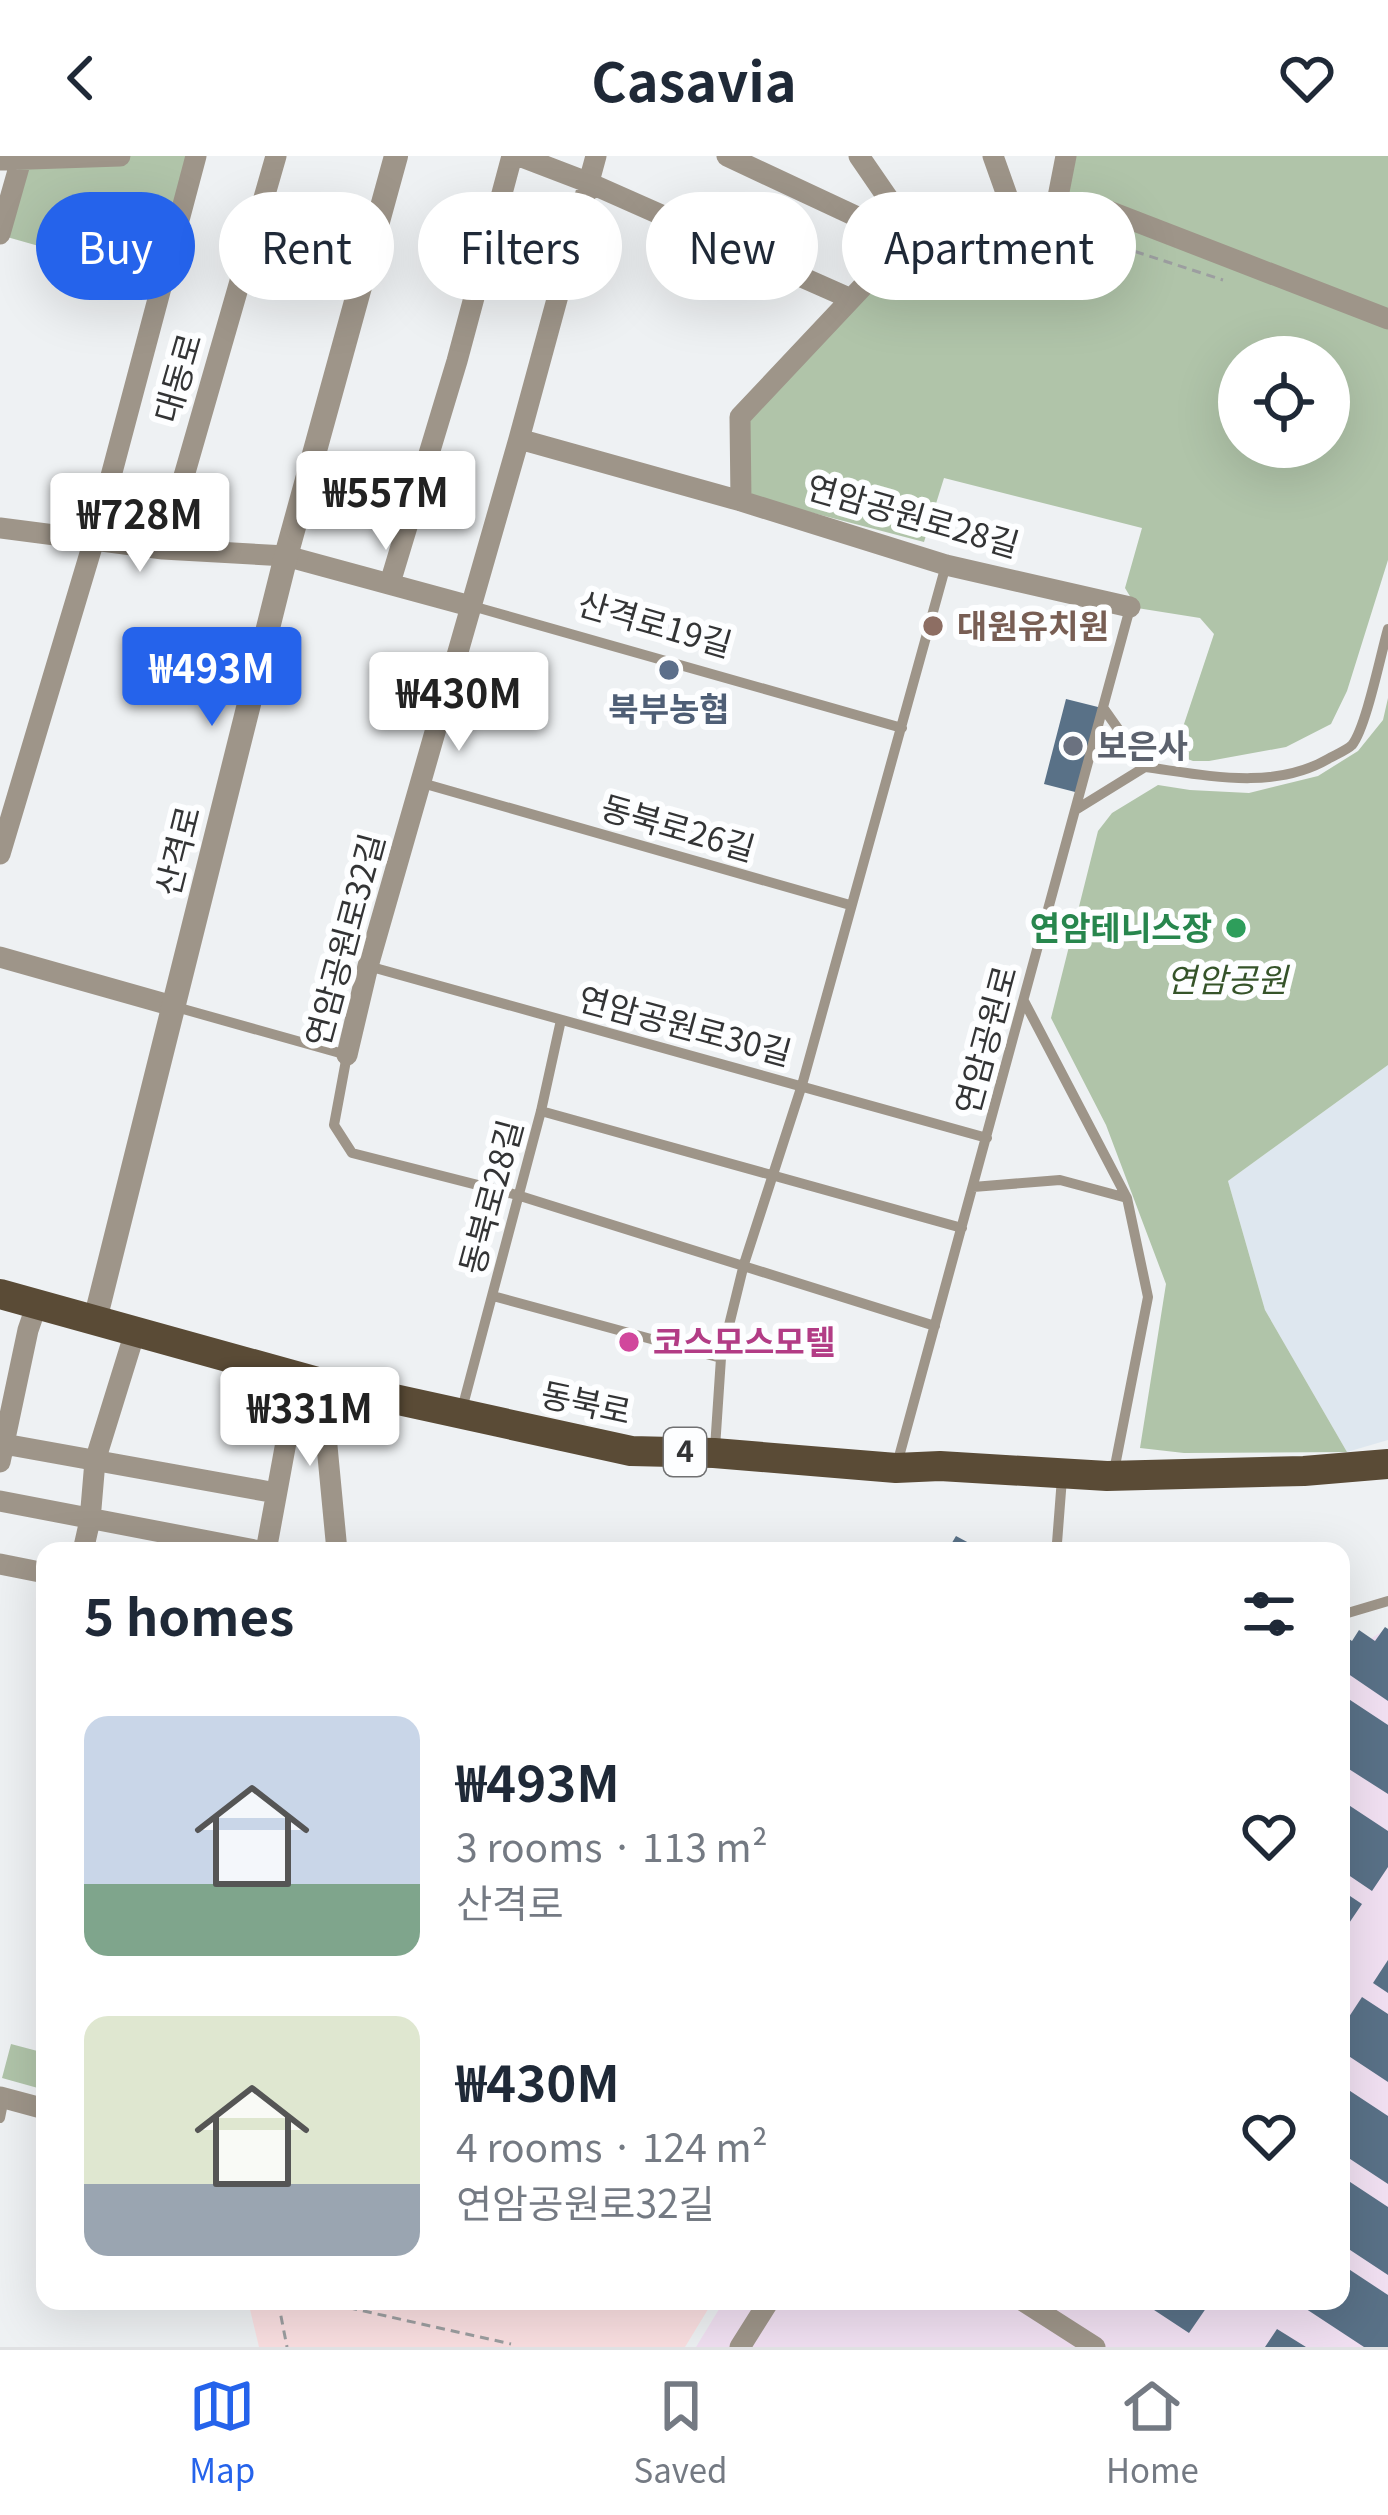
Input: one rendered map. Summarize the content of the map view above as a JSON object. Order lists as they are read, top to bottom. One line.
{"streets":{"main road":["동북로","4"],"street":["대동로","연암공원로28길","산격로19길","산격로","연암공원로32길"],"lane":["동북로26길","연암공원로30길","연암공원로","동북로28길"]},"crossings":[["연암공원로28길","연암공원로32길"],["연암공원로28길","연암공원로"],["산격로19길","산격로"],["산격로19길","연암공원로32길"],["동북로26길","연암공원로32길"],["산격로","동북로"],["연암공원로32길","연암공원로30길"],["연암공원로32길","연암공원로"],["연암공원로32길","동북로28길"],["연암공원로30길","연암공원로"],["연암공원로30길","동북로28길"],["연암공원로","동북로"],["동북로28길","동북로"]],"parks":["연암공원"],"places":["대원유치원","북부농협","보은사","연암테니스장","코스모스모텔"],"page":{"header":"Casavia","chip":["Buy","Rent","Filters","New","Apartment"],"price":["₩557M","₩728M","₩493M","₩430M","₩331M"],"heading":"5 homes","list":[{"name":"₩493M","note":"3 rooms · 113 m² · 산격로"},{"name":"₩430M","note":"4 rooms · 124 m² · 연암공원로32길"}],"tabs":["Map","Saved","Home"]}}
